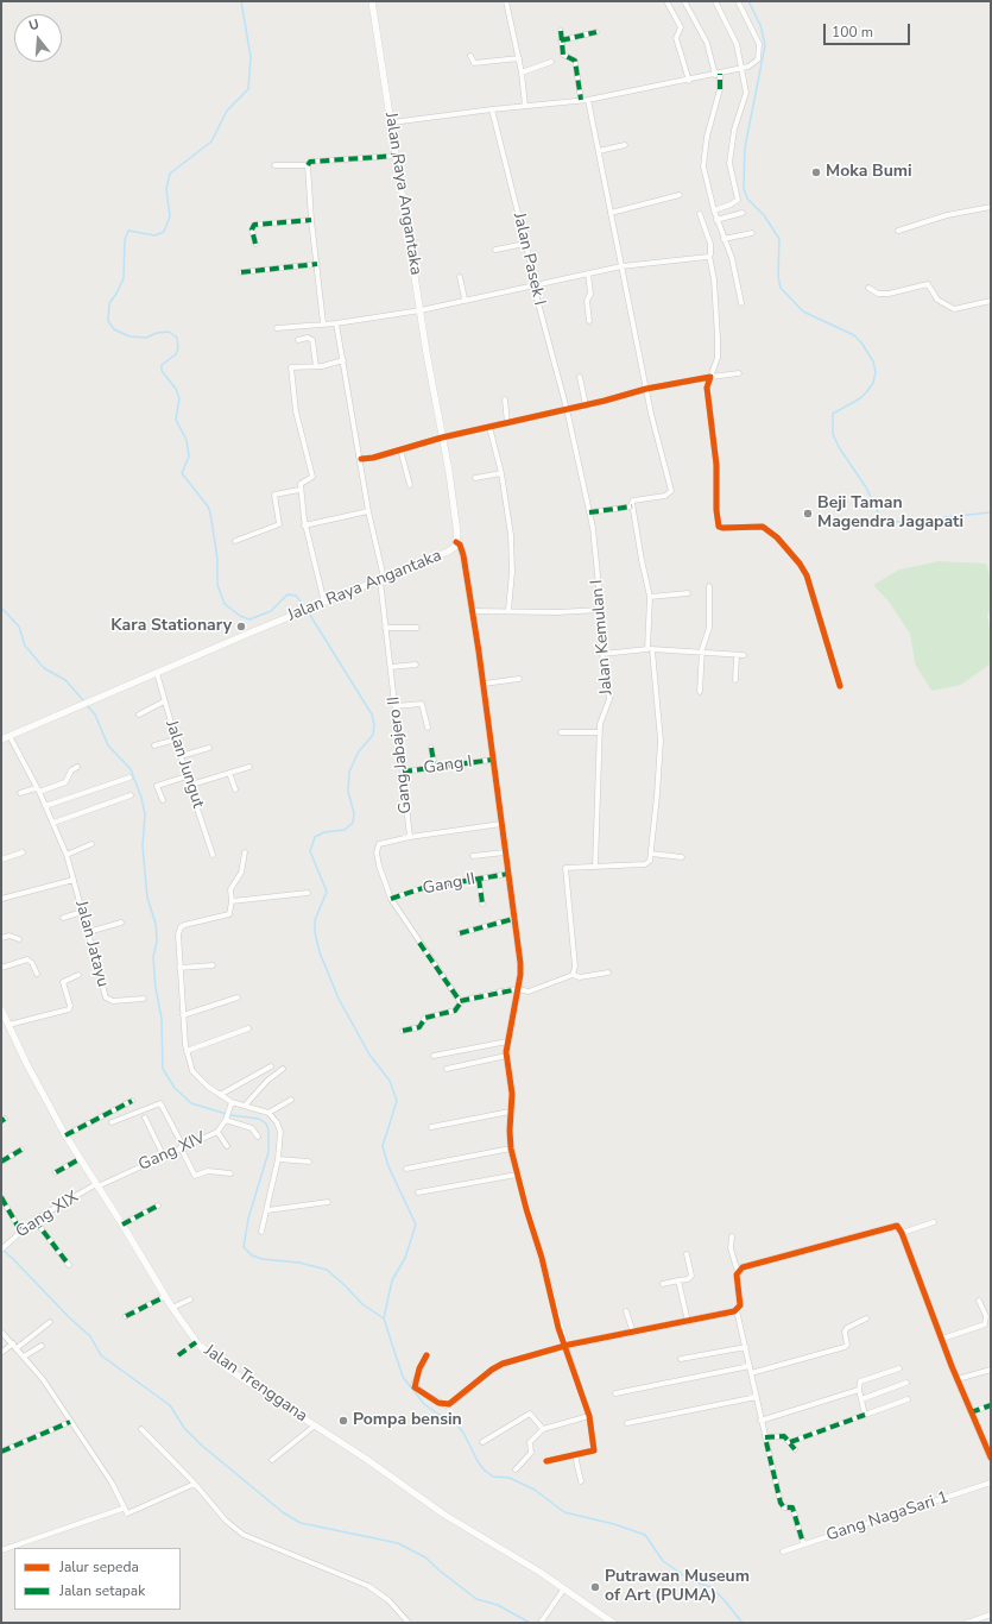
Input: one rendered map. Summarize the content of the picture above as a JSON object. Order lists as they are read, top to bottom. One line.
{"streets":{"main road":["Jalan Raya Angantaka","Jalan Trenggana"],"street":["Jalan Pasek I","Jalan Kemulan I","Gang Jabajero II","Jalan Jungut","Gang I","Gang II","Jalan Jatayu","Gang XIV","Gang XIX","Gang NagaSari 1"]},"crossings":[["Jalan Raya Angantaka","Gang Jabajero II"],["Jalan Raya Angantaka","Jalan Jungut"],["Jalan Raya Angantaka","Jalan Jatayu"],["Jalan Pasek I","Jalan Kemulan I"],["Gang Jabajero II","Gang I"],["Gang XIV","Gang XIX"],["Gang XIV","Jalan Trenggana"],["Gang XIX","Jalan Trenggana"]],"places":["Moka Bumi","Beji Taman Magendra Jagapati","Kara Stationary","Pompa bensin","Putrawan Museum of Art (PUMA)"],"legend":["Jalur sepeda","Jalan setapak"],"scale_bar":"100 m","north":"top"}
